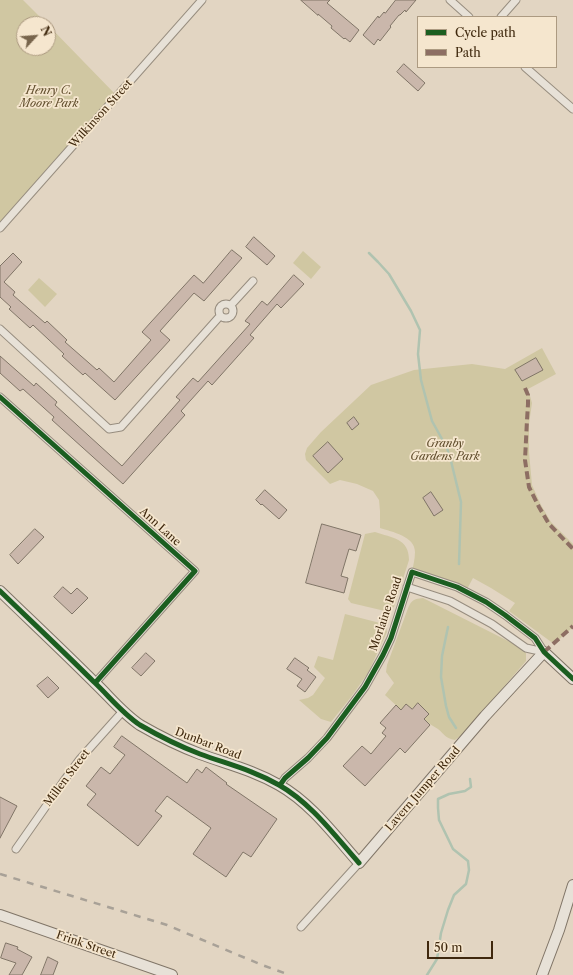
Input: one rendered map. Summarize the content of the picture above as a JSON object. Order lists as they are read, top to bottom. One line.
{"streets":{"street":["Wilkinson Street","Ann Lane","Morlaine Road","Dunbar Road","Millen Street","Lavern Jumper Road","Frink Street"]},"crossings":[["Ann Lane","Dunbar Road"],["Morlaine Road","Dunbar Road"],["Morlaine Road","Lavern Jumper Road"],["Dunbar Road","Millen Street"],["Dunbar Road","Lavern Jumper Road"]],"parks":["Henry C. Moore Park","Granby Gardens Park"],"legend":["Cycle path","Path"],"scale_bar":"50 m","north":"top right"}
